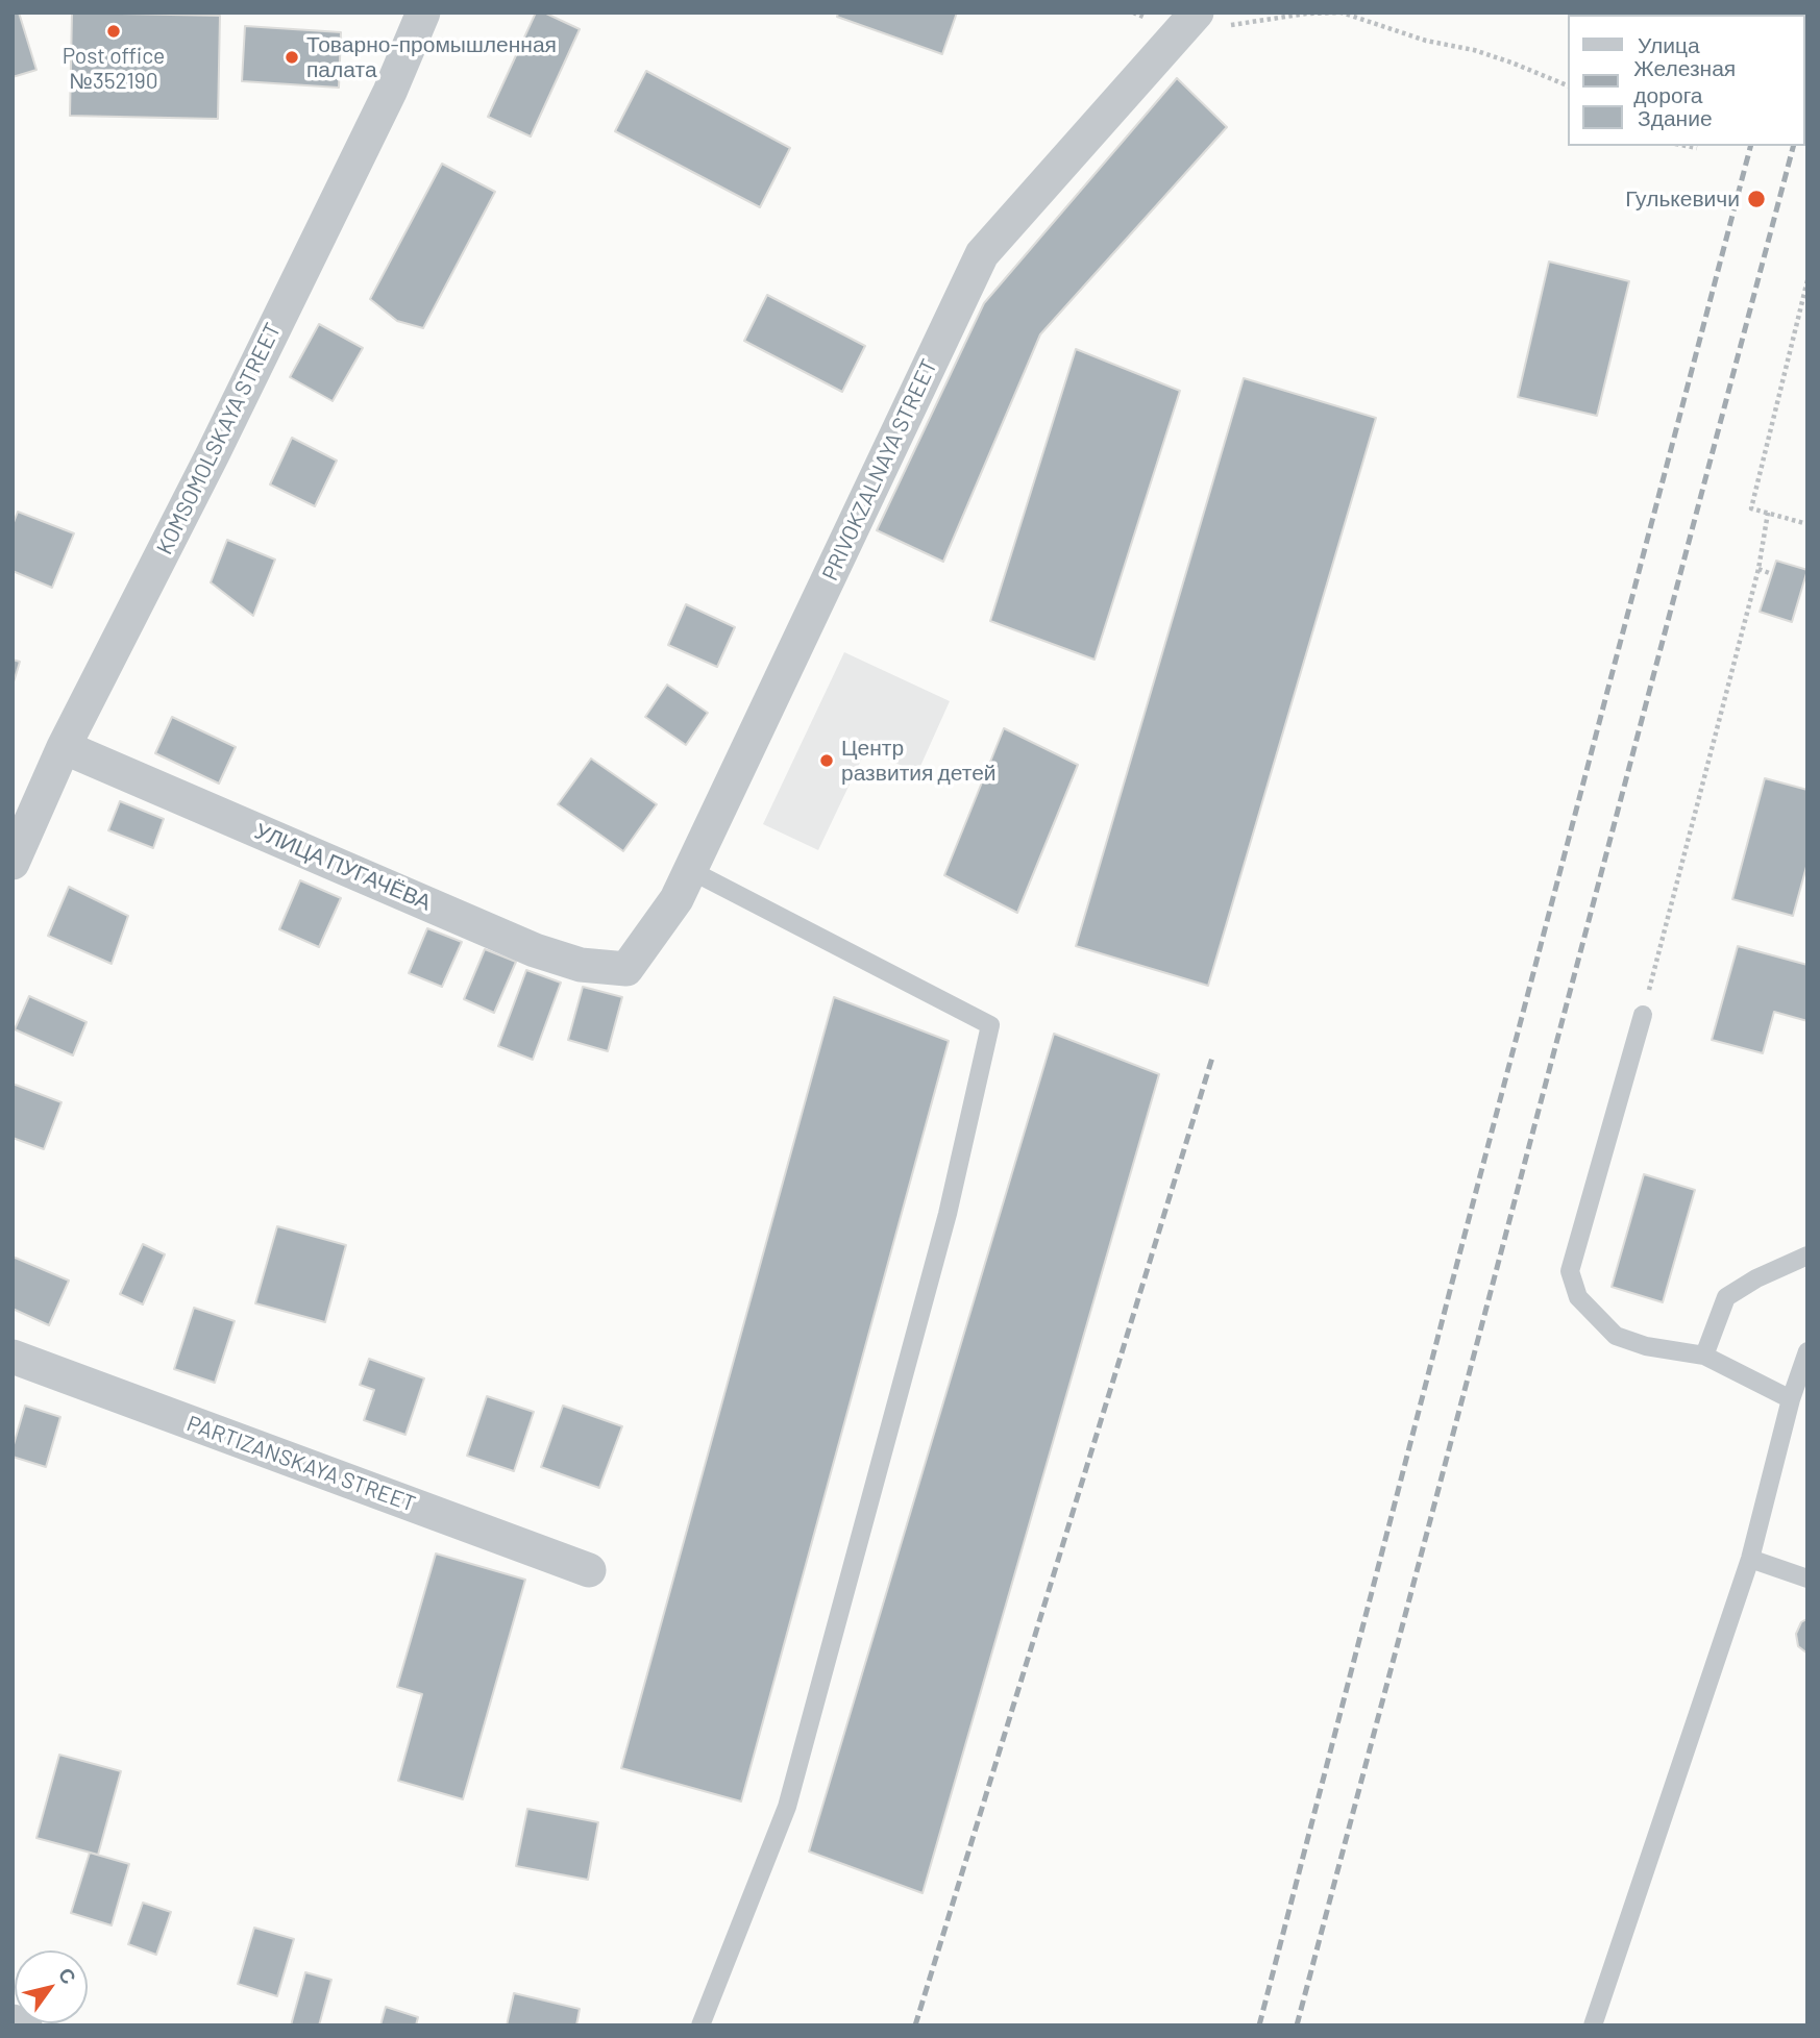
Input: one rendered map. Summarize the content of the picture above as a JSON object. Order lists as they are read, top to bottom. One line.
{"streets":{"street":["KOMSOMOLSKAYA STREET","PRIVOKZALNAYA STREET","УЛИЦА ПУГАЧЁВА","PARTIZANSKAYA STREET"]},"crossings":[["KOMSOMOLSKAYA STREET","УЛИЦА ПУГАЧЁВА"],["PRIVOKZALNAYA STREET","УЛИЦА ПУГАЧЁВА"]],"places":["Post office №352190","Товарно-промышленная палата","Гулькевичи","Центр развития детей"],"legend":["Улица","Железная дорога","Здание"],"north":"top right"}
